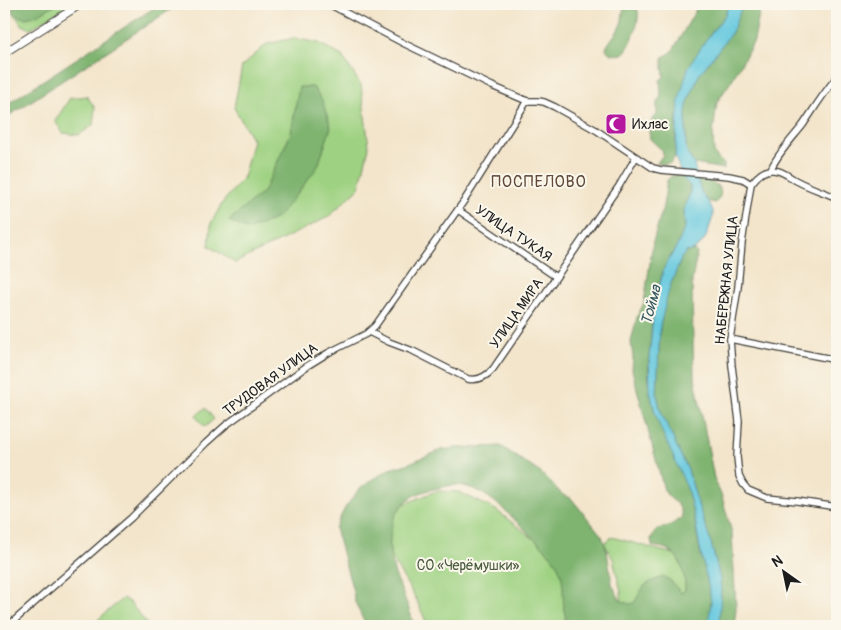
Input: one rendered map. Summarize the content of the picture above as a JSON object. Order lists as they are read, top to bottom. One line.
{"streets":{"street":["УЛИЦА ТУКАЯ","НАБЕРЕЖНАЯ УЛИЦА","УЛИЦА МИРА","ТРУДОВАЯ УЛИЦА"]},"crossings":[["УЛИЦА ТУКАЯ","УЛИЦА МИРА"],["УЛИЦА ТУКАЯ","ТРУДОВАЯ УЛИЦА"],["УЛИЦА МИРА","ТРУДОВАЯ УЛИЦА"]],"districts":["ПОСПЕЛОВО"],"water":["Тойма"],"parks":["СО «Черёмушки»"],"places":{"mosque":["Ихлас"]},"north":"top left"}
